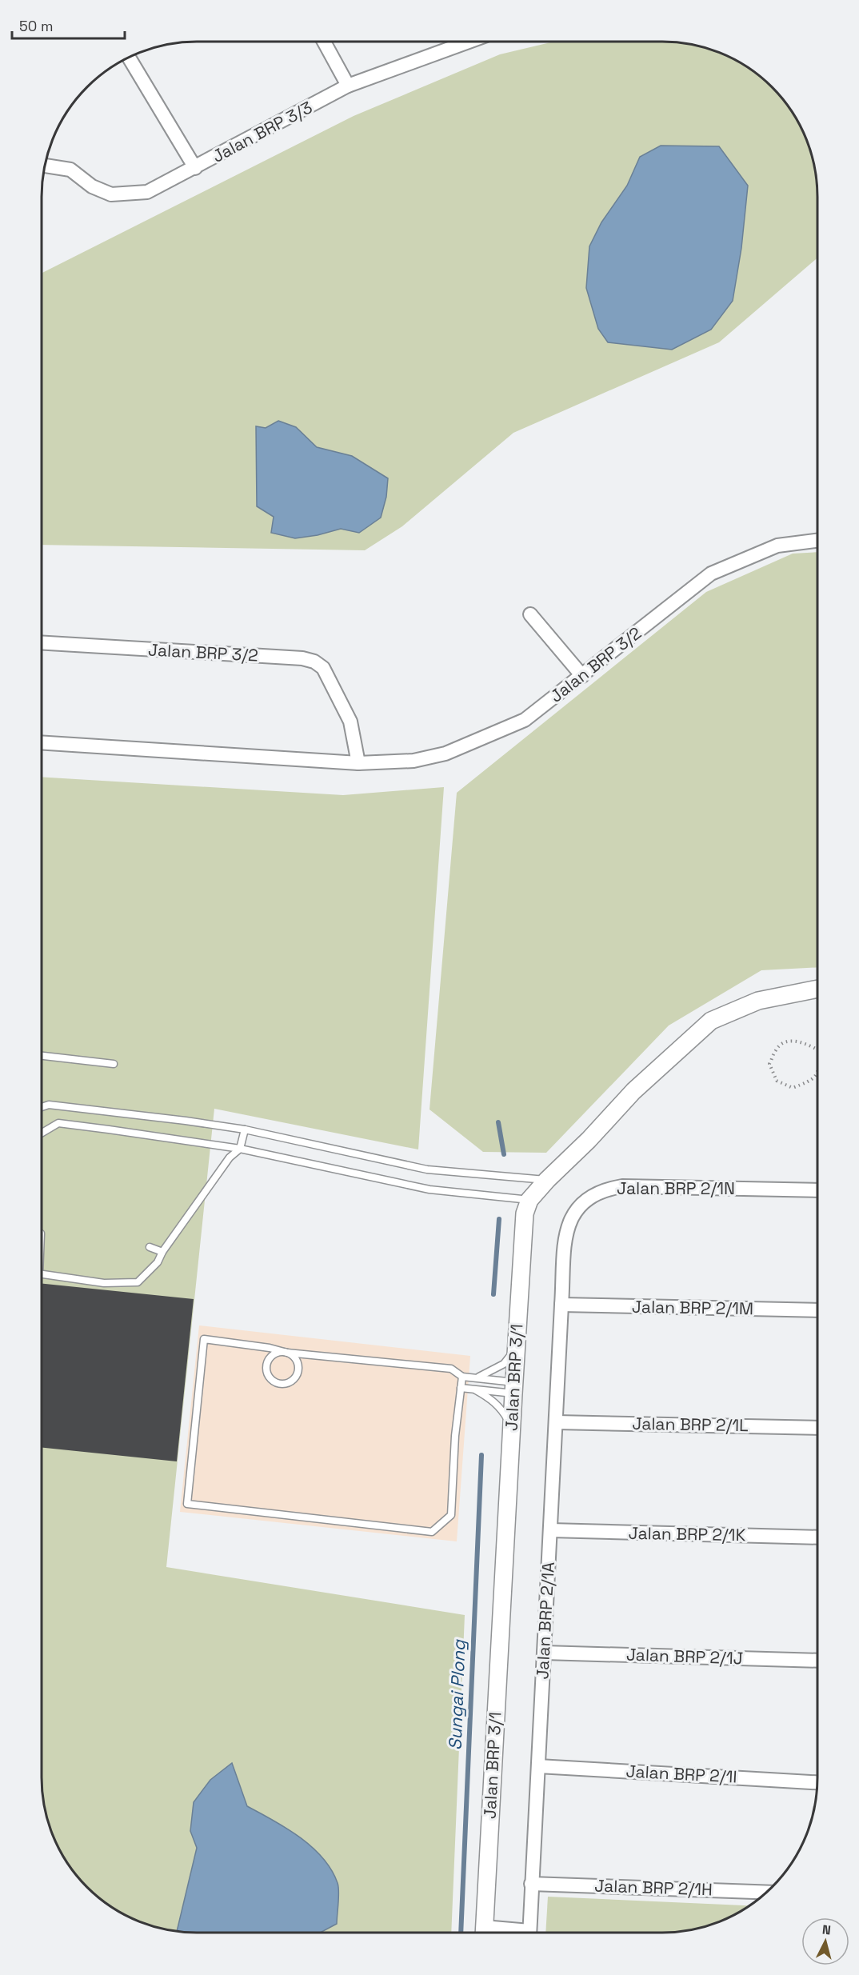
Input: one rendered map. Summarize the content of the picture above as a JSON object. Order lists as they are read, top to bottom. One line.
{"streets":{"street":["Jalan BRP 3/3","Jalan BRP 3/2","Jalan BRP 2/1N","Jalan BRP 2/1M","Jalan BRP 3/1","Jalan BRP 2/1L","Jalan BRP 2/1K","Jalan BRP 2/1A","Jalan BRP 2/1J","Jalan BRP 2/1I","Jalan BRP 2/1H"]},"crossings":[["Jalan BRP 2/1N","Jalan BRP 2/1M"],["Jalan BRP 2/1N","Jalan BRP 2/1A"],["Jalan BRP 2/1M","Jalan BRP 2/1A"],["Jalan BRP 2/1L","Jalan BRP 2/1A"],["Jalan BRP 2/1K","Jalan BRP 2/1A"],["Jalan BRP 2/1A","Jalan BRP 2/1J"],["Jalan BRP 2/1A","Jalan BRP 2/1I"],["Jalan BRP 2/1A","Jalan BRP 2/1H"]],"water":["Sungai Plong"],"scale_bar":"50 m","north":"top"}
